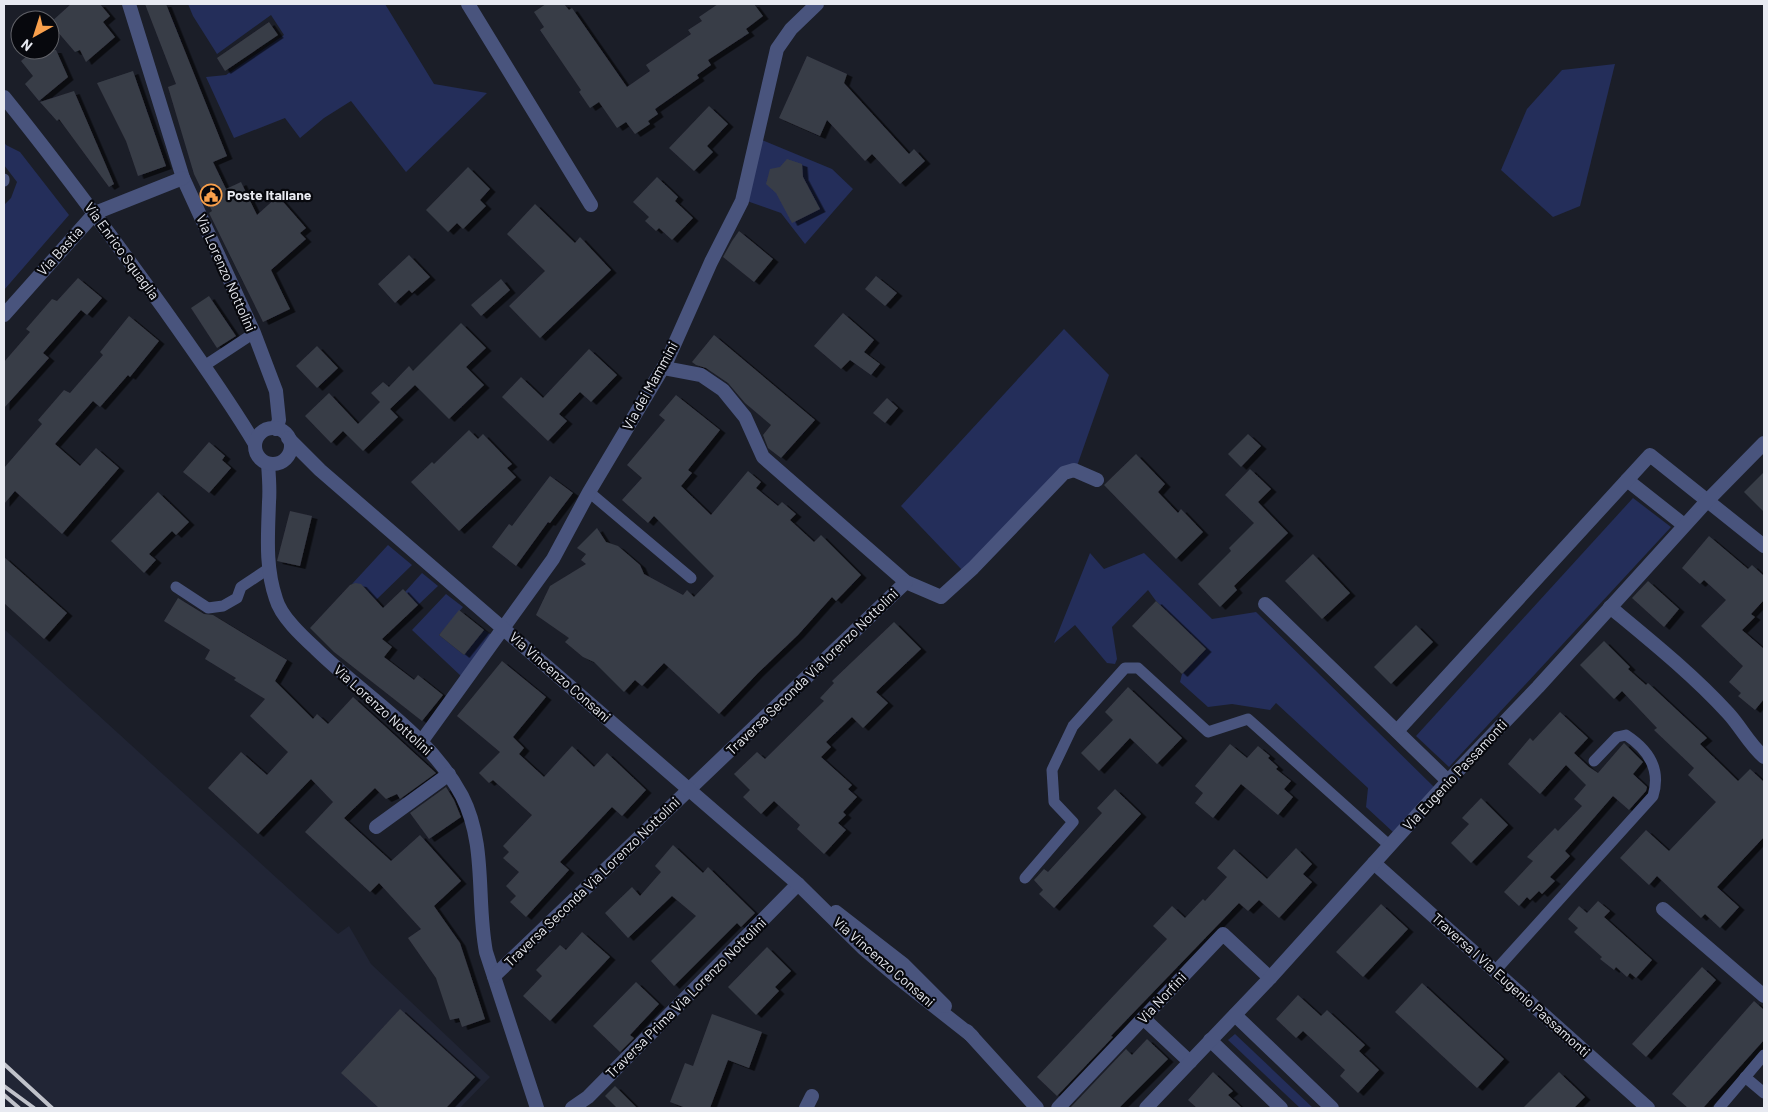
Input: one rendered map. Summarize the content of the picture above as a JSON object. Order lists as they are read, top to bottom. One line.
{"streets":{"street":["Via Bastia","Via Enrico Squaglia","Via Lorenzo Nottolini","Via dei Mammini","Traversa Seconda Via lorenzo Nottolini","Via Vincenzo Consani","Via Eugenio Passamonti","Traversa Seconda Via Lorenzo Nottolini","Traversa I Via Eugenio Passamonti","Traversa Prima Via Lorenzo Nottolini","Via Norfini"]},"crossings":[["Via Bastia","Via Enrico Squaglia"],["Via Bastia","Via Lorenzo Nottolini"],["Via Enrico Squaglia","Via Lorenzo Nottolini"],["Via Enrico Squaglia","Via Vincenzo Consani"],["Via Lorenzo Nottolini","Via dei Mammini"],["Via Lorenzo Nottolini","Via Vincenzo Consani"],["Via Lorenzo Nottolini","Traversa Seconda Via Lorenzo Nottolini"],["Via dei Mammini","Via Vincenzo Consani"],["Traversa Seconda Via lorenzo Nottolini","Via Vincenzo Consani"],["Traversa Seconda Via lorenzo Nottolini","Traversa Seconda Via Lorenzo Nottolini"],["Via Vincenzo Consani","Traversa Seconda Via Lorenzo Nottolini"],["Via Vincenzo Consani","Traversa Prima Via Lorenzo Nottolini"],["Via Eugenio Passamonti","Traversa I Via Eugenio Passamonti"],["Via Eugenio Passamonti","Via Norfini"]],"places":{"public building":["Poste Italiane"]},"north":"bottom left"}
